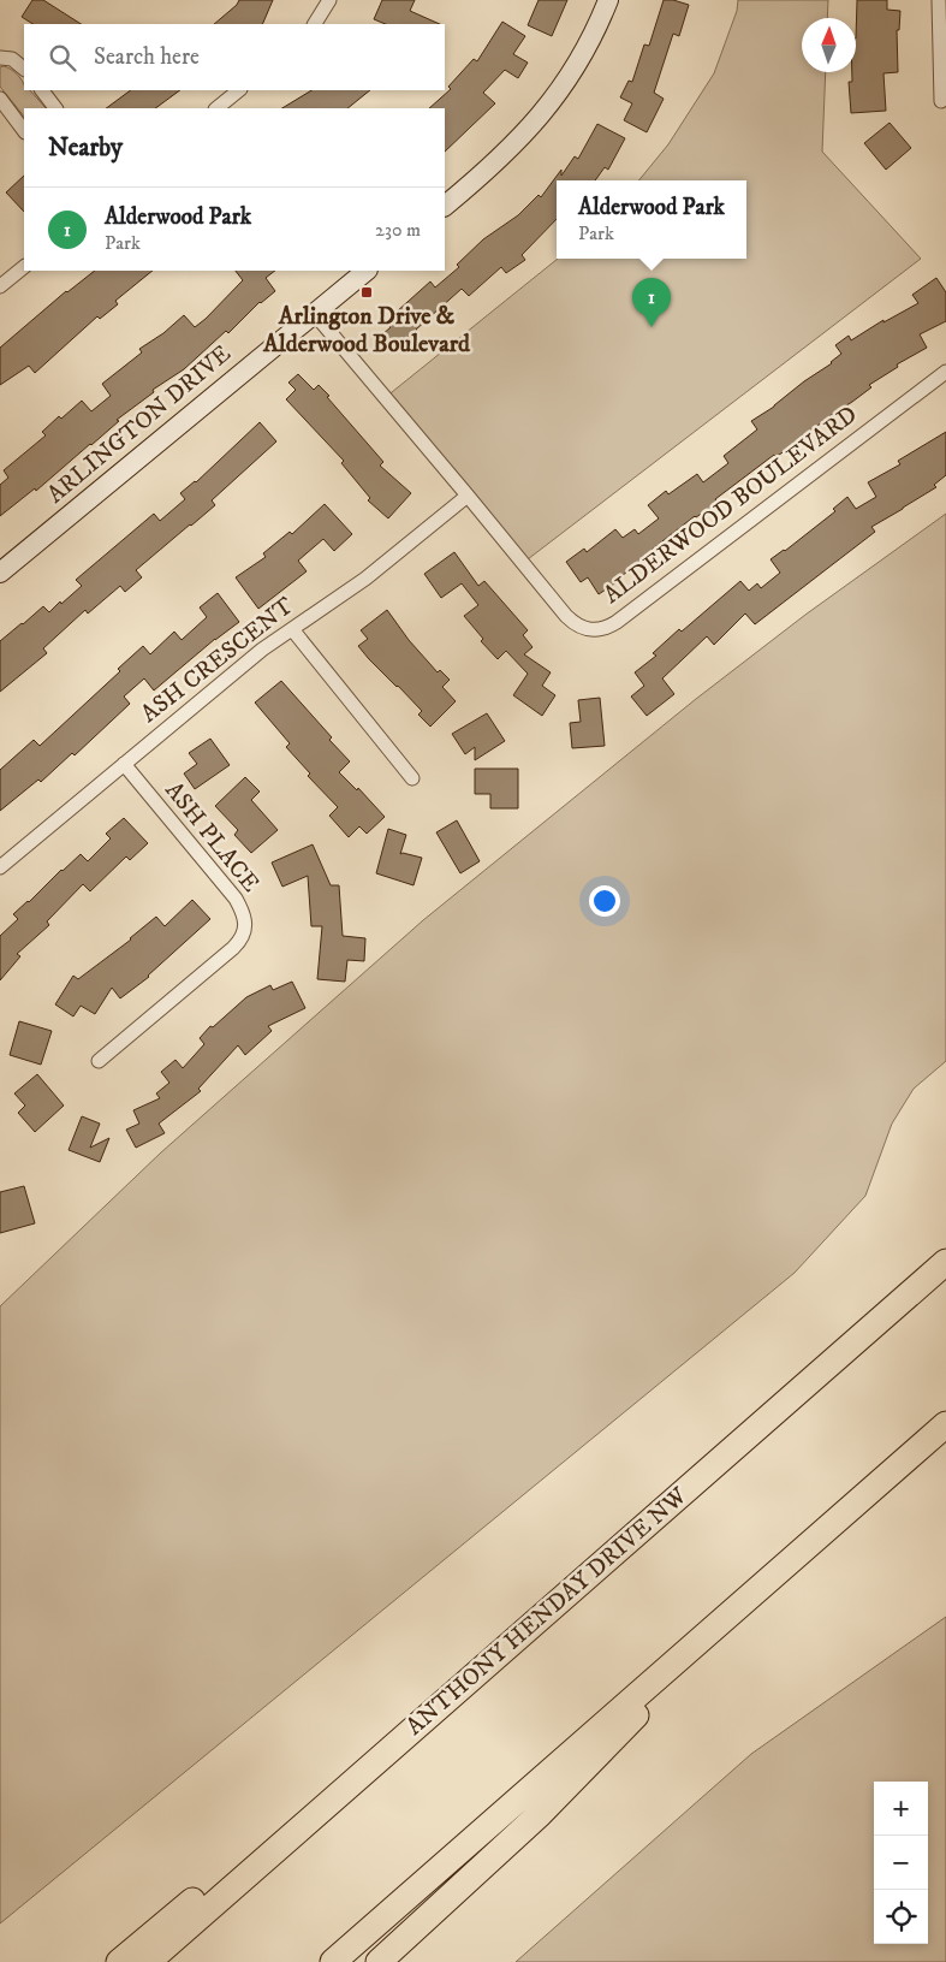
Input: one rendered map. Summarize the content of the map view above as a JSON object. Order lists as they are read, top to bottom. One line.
{"streets":{"highway":["ANTHONY HENDAY DRIVE NW"],"street":["ARLINGTON DRIVE","ALDERWOOD BOULEVARD","ASH CRESCENT","ASH PLACE"]},"crossings":[["ARLINGTON DRIVE","ALDERWOOD BOULEVARD"],["ALDERWOOD BOULEVARD","ASH CRESCENT"],["ASH CRESCENT","ASH PLACE"]],"places":{"transit":["Arlington Drive & Alderwood Boulevard"]},"north":"top","page":{"search":"Search here","heading":"Nearby","popup":["Alderwood Park","Park"],"list":[{"mark":"1","name":"Alderwood Park","note":"Park","value":"230 m"}],"pins":"1","map_buttons":["+","−"]}}
